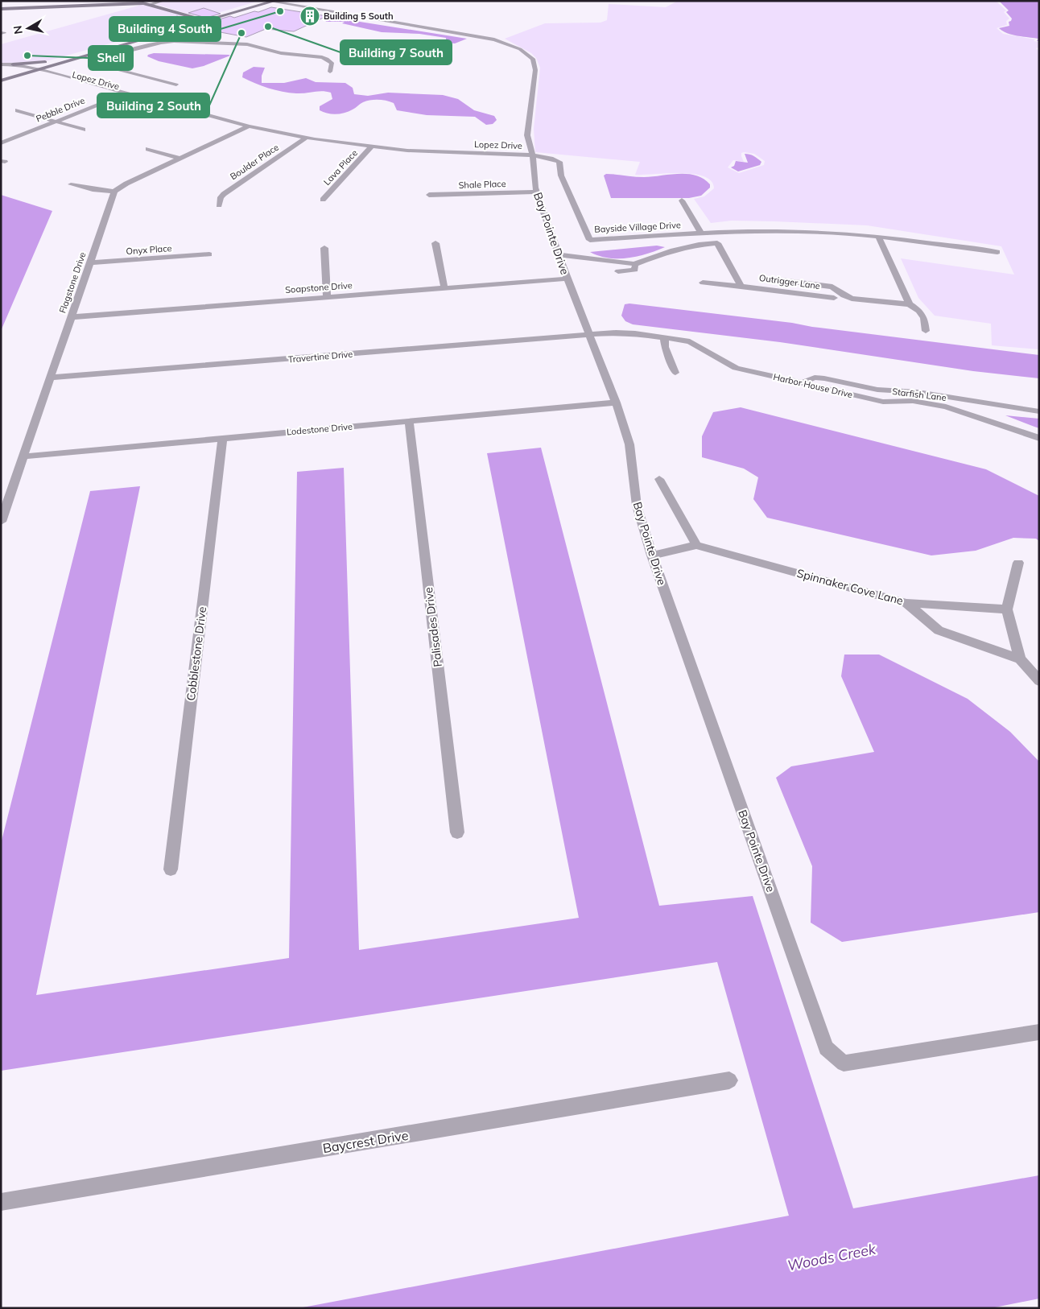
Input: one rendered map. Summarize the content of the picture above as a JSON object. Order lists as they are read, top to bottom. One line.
{"streets":{"street":["Lopez Drive","Pebble Drive","Boulder Place","Lava Place","Shale Place","Bayside Village Drive","Bay Pointe Drive","Onyx Place","Outrigger Lane","Flagstone Drive","Soapstone Drive","Travertine Drive","Harbor House Drive","Starfish Lane","Lodestone Drive","Spinnaker Cove Lane","Palisades Drive","Cobblestone Drive","Baycrest Drive"]},"crossings":[["Lopez Drive","Pebble Drive"],["Lopez Drive","Boulder Place"],["Lopez Drive","Lava Place"],["Lopez Drive","Bayside Village Drive"],["Lopez Drive","Bay Pointe Drive"],["Shale Place","Bay Pointe Drive"],["Bayside Village Drive","Bay Pointe Drive"],["Bay Pointe Drive","Soapstone Drive"],["Bay Pointe Drive","Travertine Drive"],["Bay Pointe Drive","Harbor House Drive"],["Bay Pointe Drive","Lodestone Drive"],["Bay Pointe Drive","Spinnaker Cove Lane"],["Onyx Place","Flagstone Drive"],["Flagstone Drive","Soapstone Drive"],["Flagstone Drive","Travertine Drive"],["Flagstone Drive","Lodestone Drive"],["Travertine Drive","Harbor House Drive"],["Harbor House Drive","Starfish Lane"],["Lodestone Drive","Palisades Drive"],["Lodestone Drive","Cobblestone Drive"]],"water":["Woods Creek"],"places":{"other":["Building 4 South","Building 7 South","Building 2 South","Shell"],"building":["Building 5 South"]},"north":"left"}
